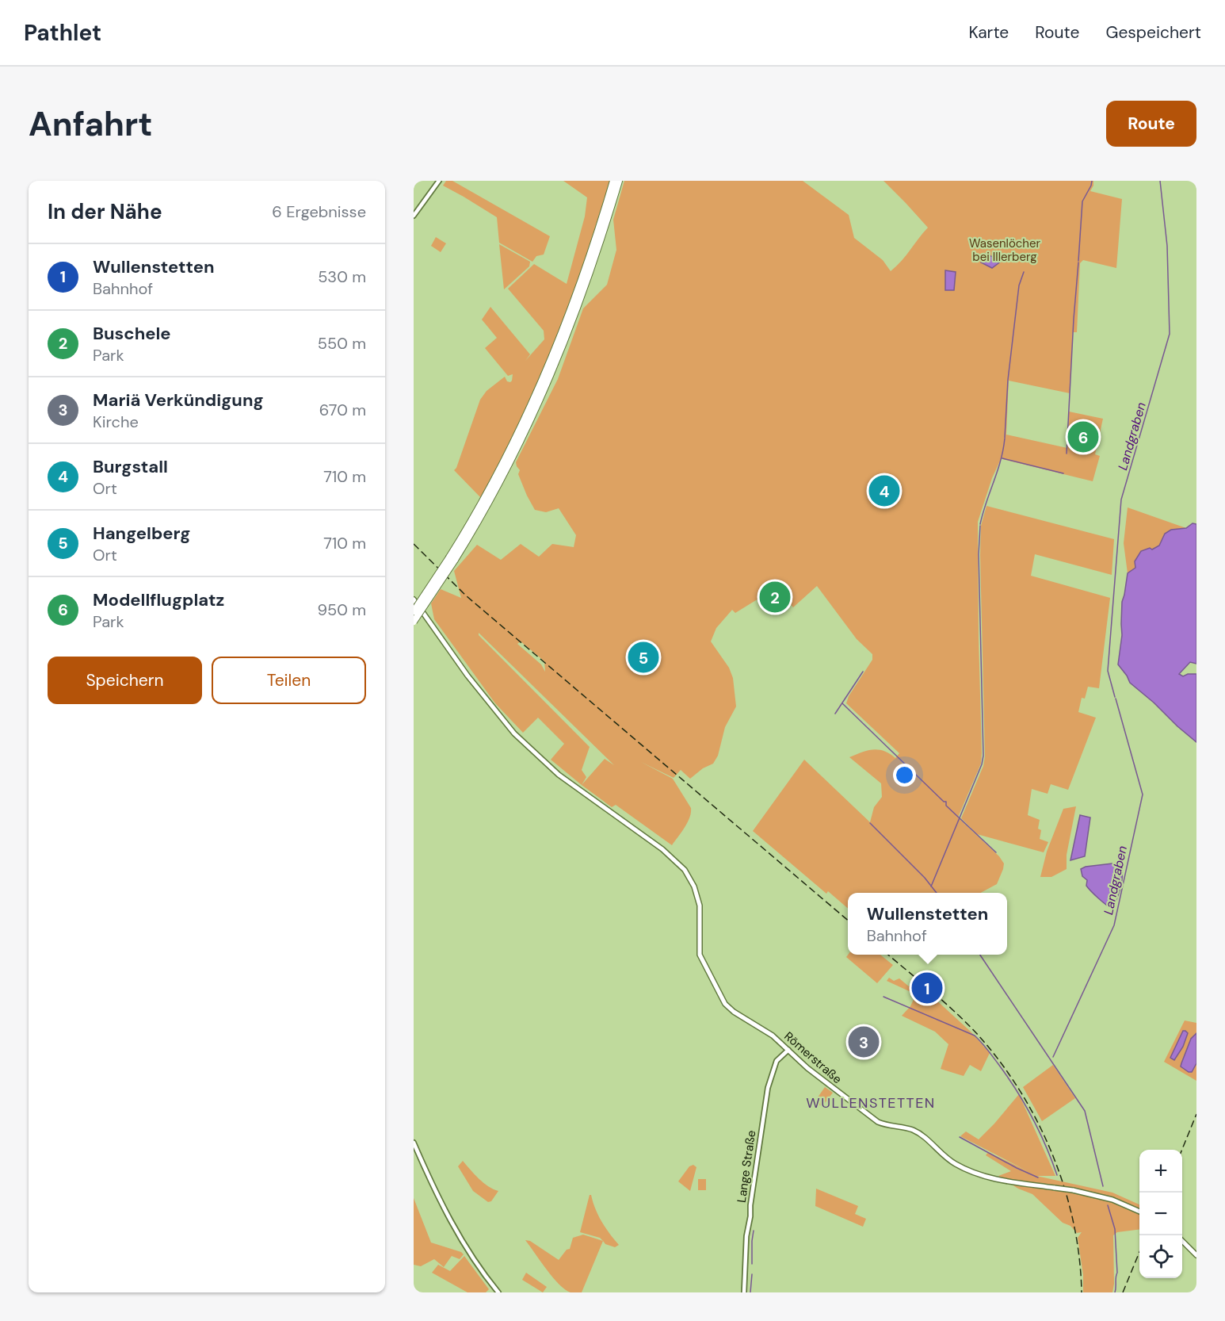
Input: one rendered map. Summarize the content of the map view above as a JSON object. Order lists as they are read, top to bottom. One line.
{"streets":{"main road":["Römerstraße"],"street":["Lange Straße"]},"crossings":[["Römerstraße","Lange Straße"]],"districts":["WULLENSTETTEN"],"water":["Landgraben"],"parks":["Wasenlöcher bei Illerberg"],"page":{"header":"Pathlet","nav":["Karte","Route","Gespeichert"],"buttons":["Route",["Speichern","Teilen"]],"title":"Anfahrt","heading":["In der Nähe","6 Ergebnisse"],"list":[{"mark":"1","name":"Wullenstetten","note":"Bahnhof","value":"530 m"},{"mark":"2","name":"Buschele","note":"Park","value":"550 m"},{"mark":"3","name":"Mariä Verkündigung","note":"Kirche","value":"670 m"},{"mark":"4","name":"Burgstall","note":"Ort","value":"710 m"},{"mark":"5","name":"Hangelberg","note":"Ort","value":"710 m"},{"mark":"6","name":"Modellflugplatz","note":"Park","value":"950 m"}],"pins":["6","4","2","5","1","3"],"popup":["Wullenstetten","Bahnhof"],"map_buttons":["+","−"]}}
